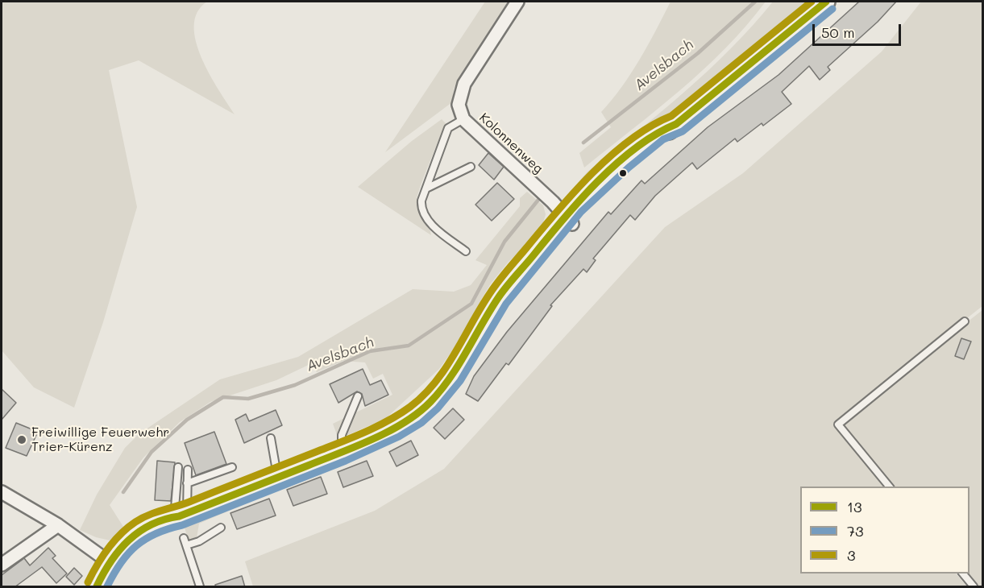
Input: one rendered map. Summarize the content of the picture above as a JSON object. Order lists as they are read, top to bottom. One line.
{"streets":{"street":["Kolonnenweg"]},"water":["Avelsbach"],"places":["Freiwillige Feuerwehr Trier-Kürenz"],"lines":["transit line 13","transit line 3","transit line 73"],"legend":["13","73","3"],"scale_bar":"50 m"}
